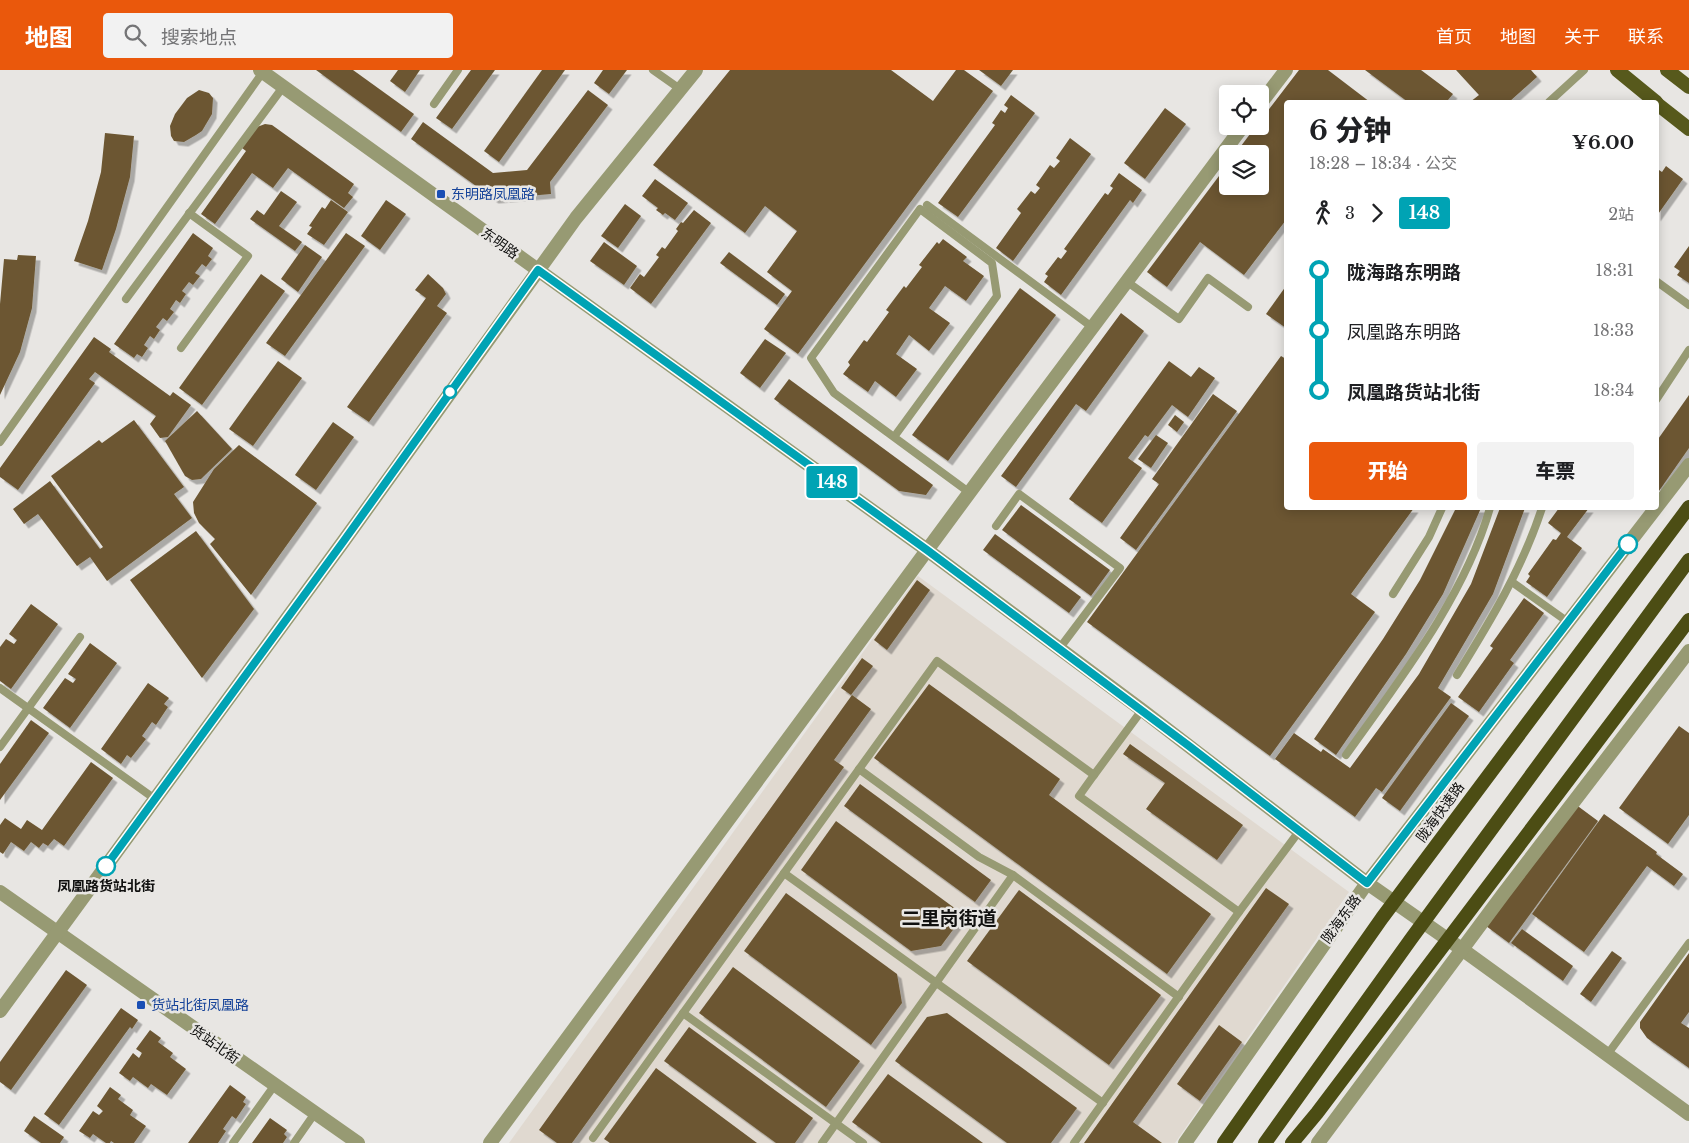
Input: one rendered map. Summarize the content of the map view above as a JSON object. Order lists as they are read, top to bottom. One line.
{"streets":{"highway":["陇海快速路"],"street":["东明路","陇海东路","货站北街"]},"crossings":[["东明路","陇海东路"]],"districts":["二里岗街道"],"places":{"transit":["东明路凤凰路","货站北街凤凰路"],"other":["凤凰路货站北街"]},"lines":["bus line 148"],"page":{"header":"地图","search":"搜索地点","nav":["首页","地图","关于","联系"],"on_map":"148","heading":["6 分钟","18:28 – 18:34 · 公交","¥6.00"],"legs":["3","148","2站"],"list":[{"name":"陇海路东明路","value":"18:31"},{"name":"凤凰路东明路","value":"18:33"},{"name":"凤凰路货站北街","value":"18:34"}],"buttons":["开始","车票"]}}
